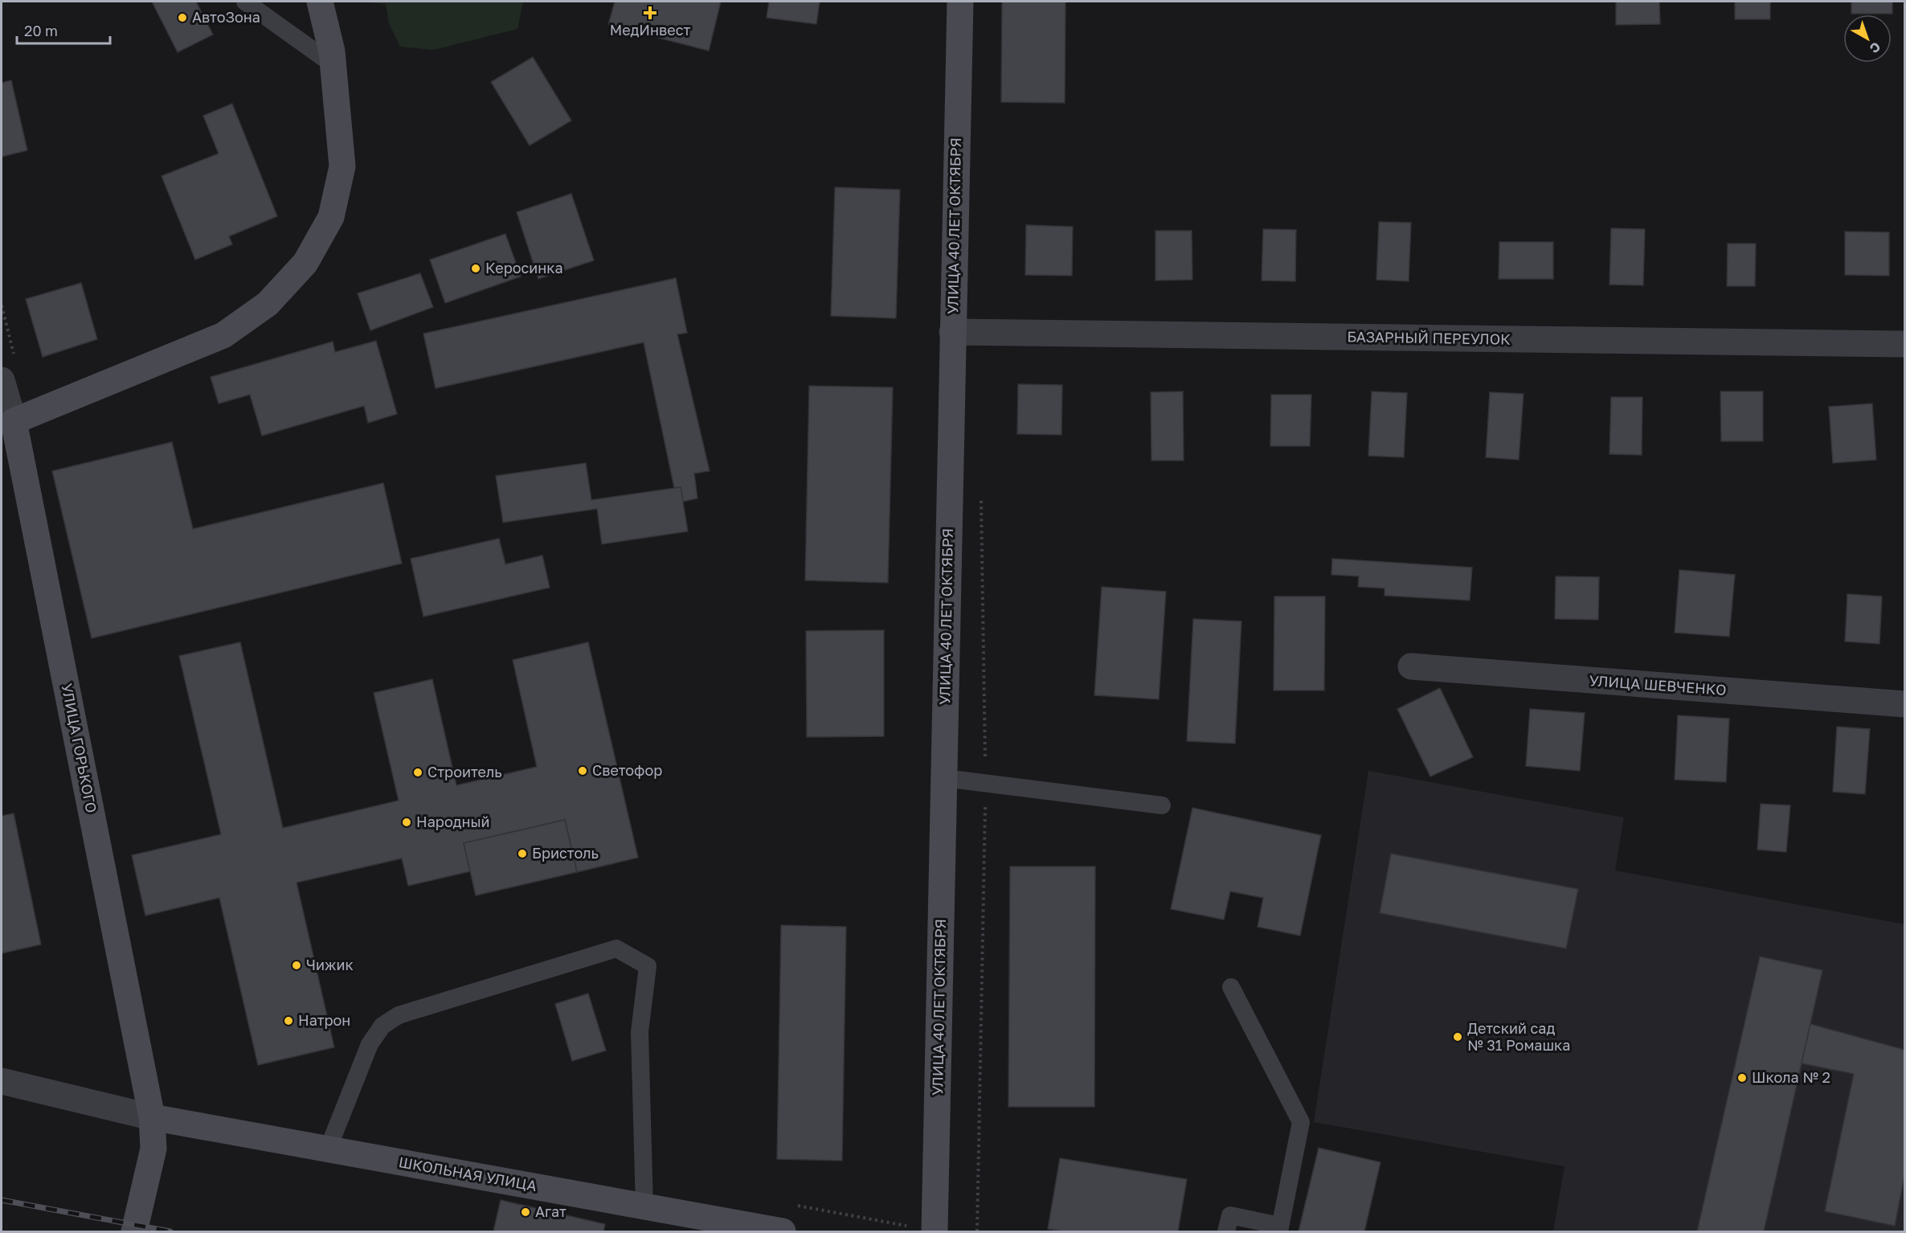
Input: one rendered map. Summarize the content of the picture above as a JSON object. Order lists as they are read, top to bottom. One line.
{"streets":{"main road":["УЛИЦА 40 ЛЕТ ОКТЯБРЯ","УЛИЦА ГОРЬКОГО","ШКОЛЬНАЯ УЛИЦА"],"street":["БАЗАРНЫЙ ПЕРЕУЛОК","УЛИЦА ШЕВЧЕНКО"]},"crossings":[["УЛИЦА 40 ЛЕТ ОКТЯБРЯ","БАЗАРНЫЙ ПЕРЕУЛОК"],["УЛИЦА ГОРЬКОГО","ШКОЛЬНАЯ УЛИЦА"]],"places":{"health":["МедИнвест"],"other":["АвтоЗона","Керосинка","Светофор","Строитель","Народный","Бристоль","Чижик","Натрон","Детский сад № 31 Ромашка","Школа № 2","Агат"]},"scale_bar":"20 m","north":"bottom right"}
